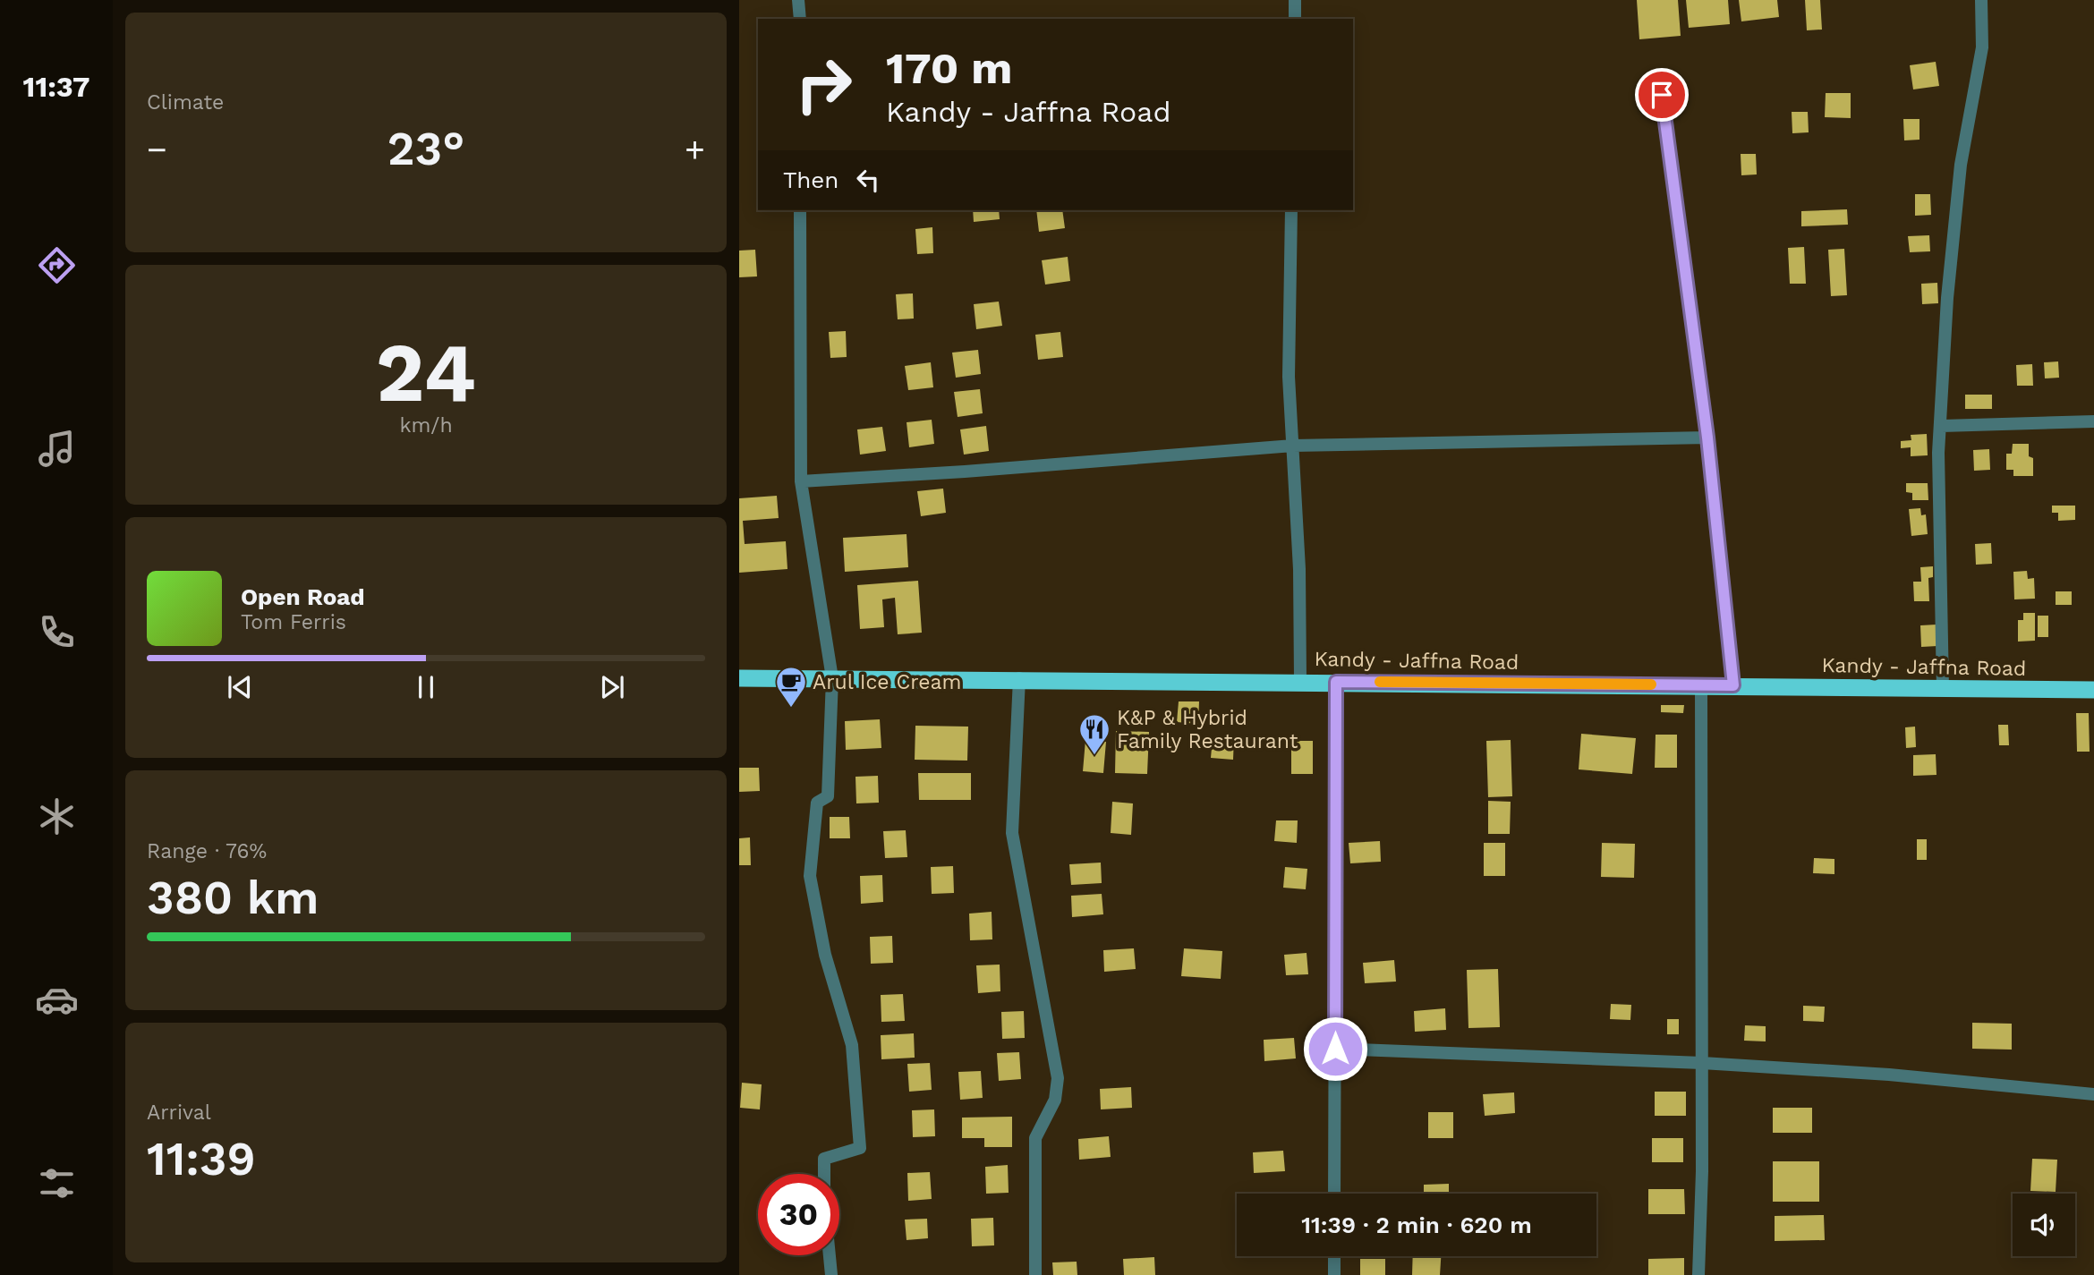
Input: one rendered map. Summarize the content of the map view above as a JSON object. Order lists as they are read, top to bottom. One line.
{"streets":{"highway":["Kandy - Jaffna Road"]},"places":{"cafe":["Arul Ice Cream"],"restaurant":["K&P & Hybrid Family Restaurant"]},"page":{"tabs":"11:37","tile":["Climate",["24","km/h"],["Range · 76%","380 km"],["Arrival","11:39"]],"turn":["170 m","Kandy - Jaffna Road"],"heat":["−","23°","+"],"then":"Then","song":["Open Road","Tom Ferris"],"limit":"30","trip":"11:39 · 2 min · 620 m"}}
